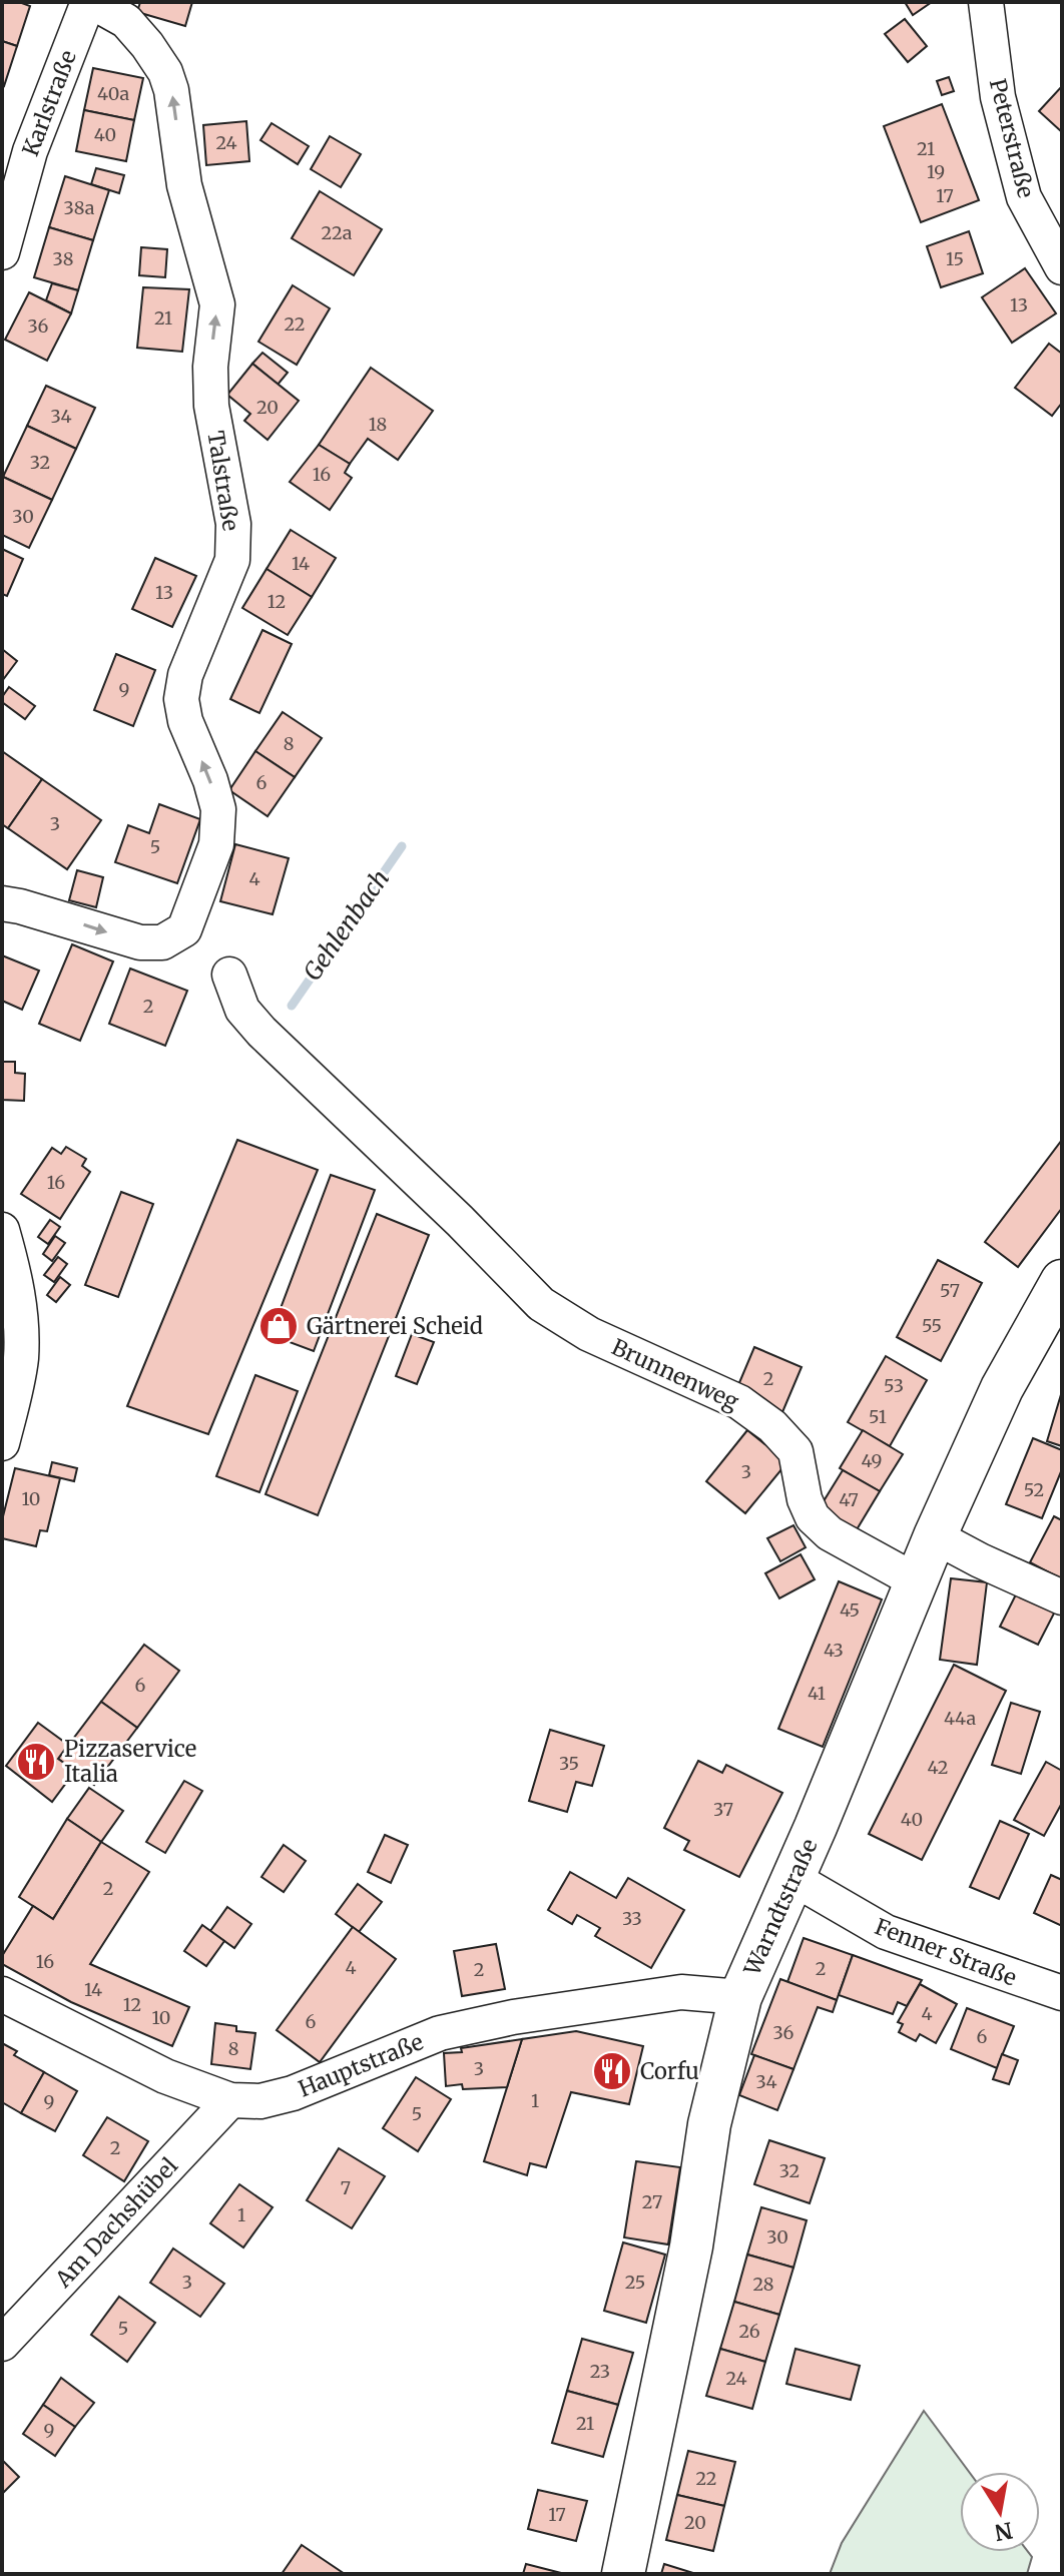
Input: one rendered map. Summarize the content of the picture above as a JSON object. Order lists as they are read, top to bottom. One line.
{"streets":{"main road":["Warndtstraße"],"street":["Karlstraße","Peterstraße","Talstraße","Brunnenweg","Fenner Straße","Hauptstraße","Am Dachshübel"]},"crossings":[["Karlstraße","Talstraße"],["Brunnenweg","Warndtstraße"],["Warndtstraße","Fenner Straße"],["Warndtstraße","Hauptstraße"],["Hauptstraße","Am Dachshübel"]],"water":["Gehlenbach"],"places":{"shop":["Gärtnerei Scheid"],"restaurant":["Pizzaservice Italia","Corfu"]},"house_numbers":["40a","40","24","21","19","17","38a","22a","38","15","13","21","22","36","20","34","18","32","16","30","14","13","12","9","8","6","3","5","4","2","16","57","55","2","53","51","49","3","52","10","47","45","43","6","41","44a","35","42","37","40","2","33","16","4","2","2","14","12","4","10","6","36","6","8","3","34","1","9","5","2","32","7","27","1","30","3","25","28","5","26","23","24","21","9","22","17","20"],"north":"bottom"}
